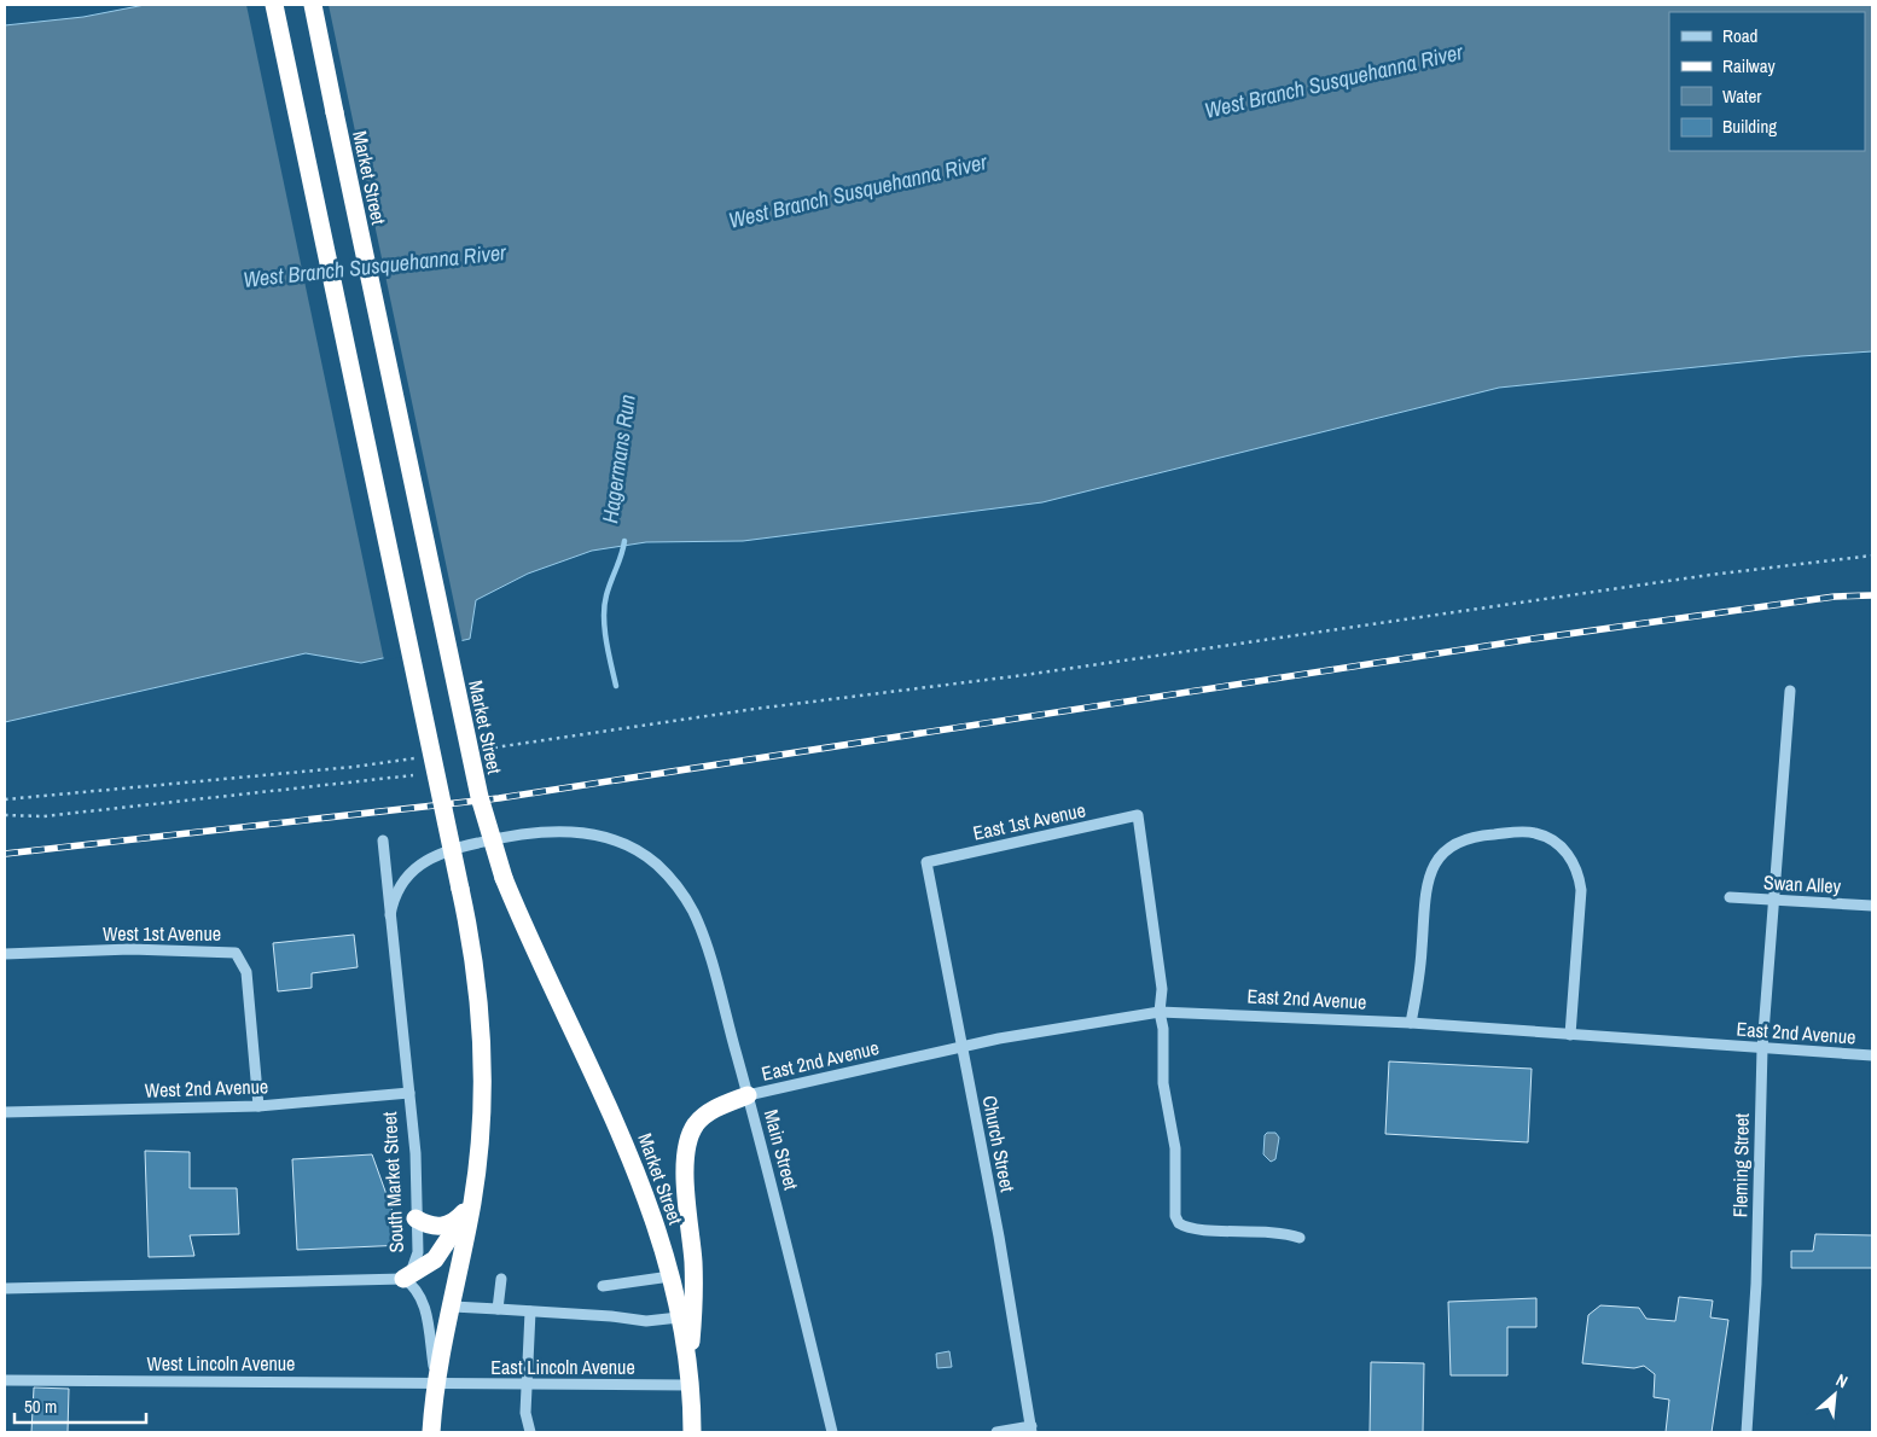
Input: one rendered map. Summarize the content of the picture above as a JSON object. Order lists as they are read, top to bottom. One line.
{"streets":{"highway":["Market Street","South Market Street"],"street":["East 1st Avenue","Swan Alley","West 1st Avenue","East 2nd Avenue","West 2nd Avenue","Church Street","Main Street","Fleming Street","West Lincoln Avenue","East Lincoln Avenue"]},"crossings":[["Market Street","East Lincoln Avenue"],["East 1st Avenue","East 2nd Avenue"],["East 1st Avenue","Church Street"],["Swan Alley","Fleming Street"],["West 1st Avenue","West 2nd Avenue"],["East 2nd Avenue","Church Street"],["East 2nd Avenue","Main Street"],["East 2nd Avenue","Fleming Street"],["West 2nd Avenue","South Market Street"],["Main Street","South Market Street"],["South Market Street","West Lincoln Avenue"],["South Market Street","East Lincoln Avenue"],["West Lincoln Avenue","East Lincoln Avenue"]],"water":["West Branch Susquehanna River","Hagermans Run"],"legend":["Road","Railway","Water","Building"],"scale_bar":"50 m","north":"top right"}
